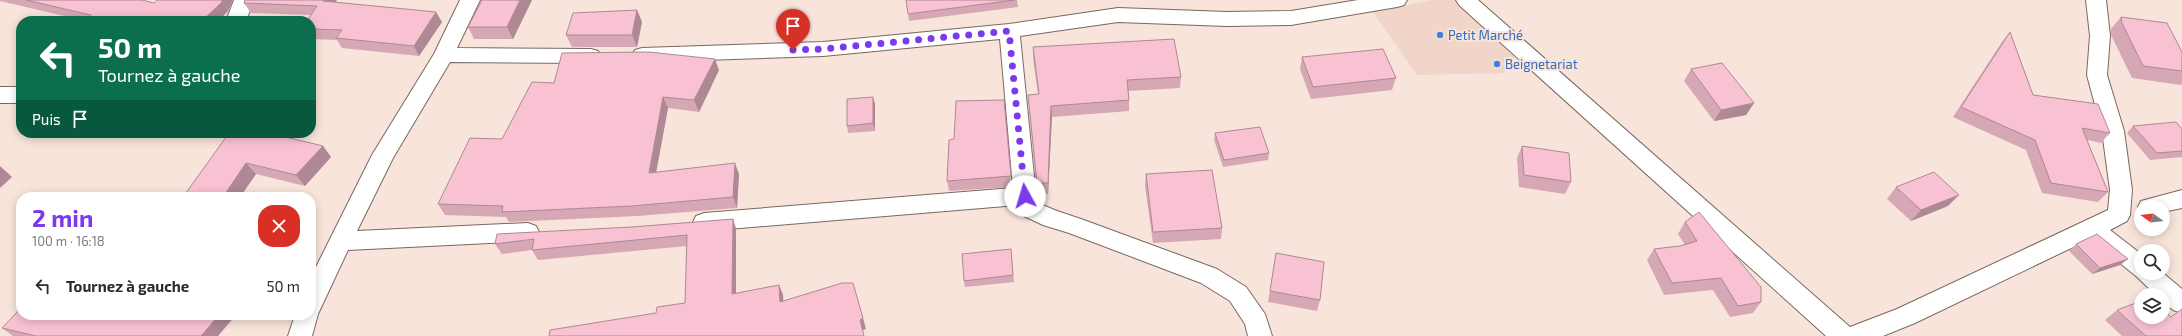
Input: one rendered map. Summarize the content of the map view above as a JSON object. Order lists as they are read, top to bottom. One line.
{"places":["Petit Marché","Beignetariat"],"north":"left","page":{"turn":["50 m","Tournez à gauche"],"then":"Puis","heading":["2 min","100 m · 16:18"],"list":[{"name":"Tournez à gauche","value":"50 m"}]}}
